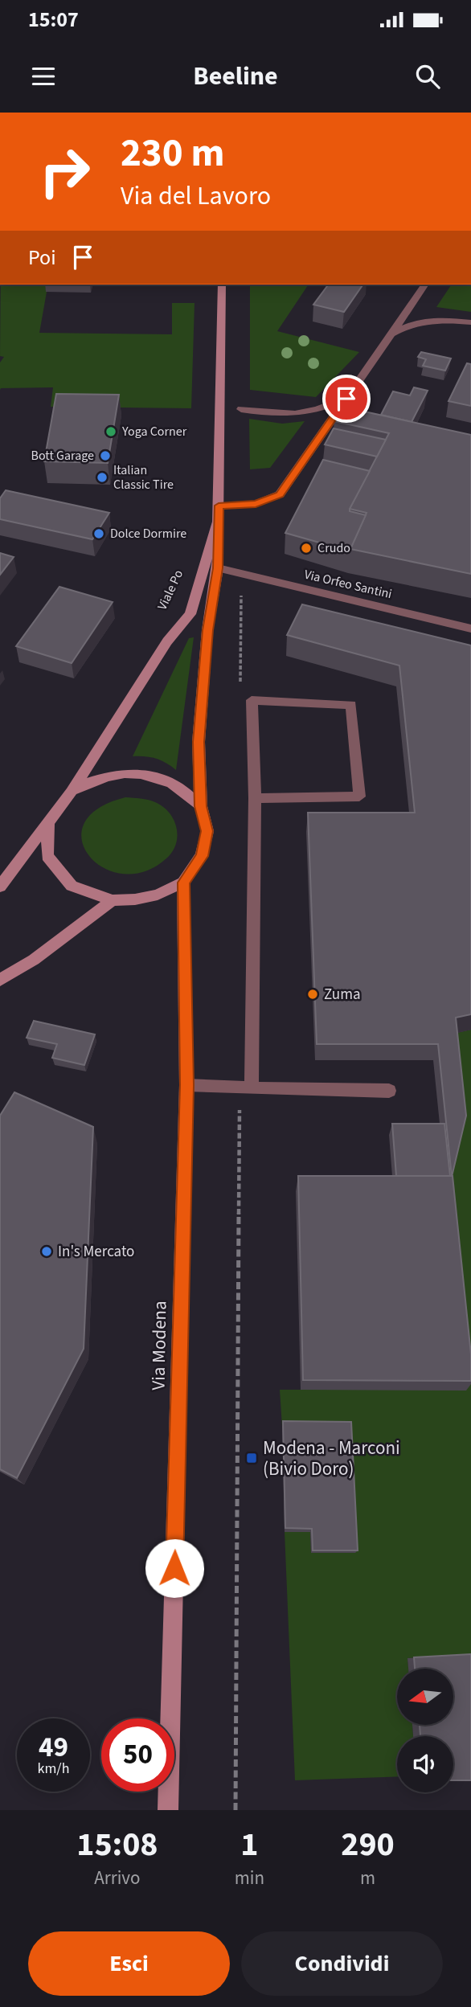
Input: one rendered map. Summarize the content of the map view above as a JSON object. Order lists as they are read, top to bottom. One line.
{"streets":{"main road":["Viale Po","Via Modena"],"street":["Via Orfeo Santini"]},"crossings":[["Viale Po","Via Modena"]],"places":{"other":["Yoga Corner","Bott Garage","Italian Classic Tire","Dolce Dormire","Crudo","Zuma","In's Mercato"],"transit":["Modena - Marconi (Bivio Doro)"]},"north":"left","page":{"status":"15:07","header":"Beeline","turn":["230 m","Via del Lavoro"],"then":"Poi","speed":"49 km/h","limit":"50","eta":["15:08","Arrivo","1","min","290","m"],"buttons":["Esci","Condividi"]}}
